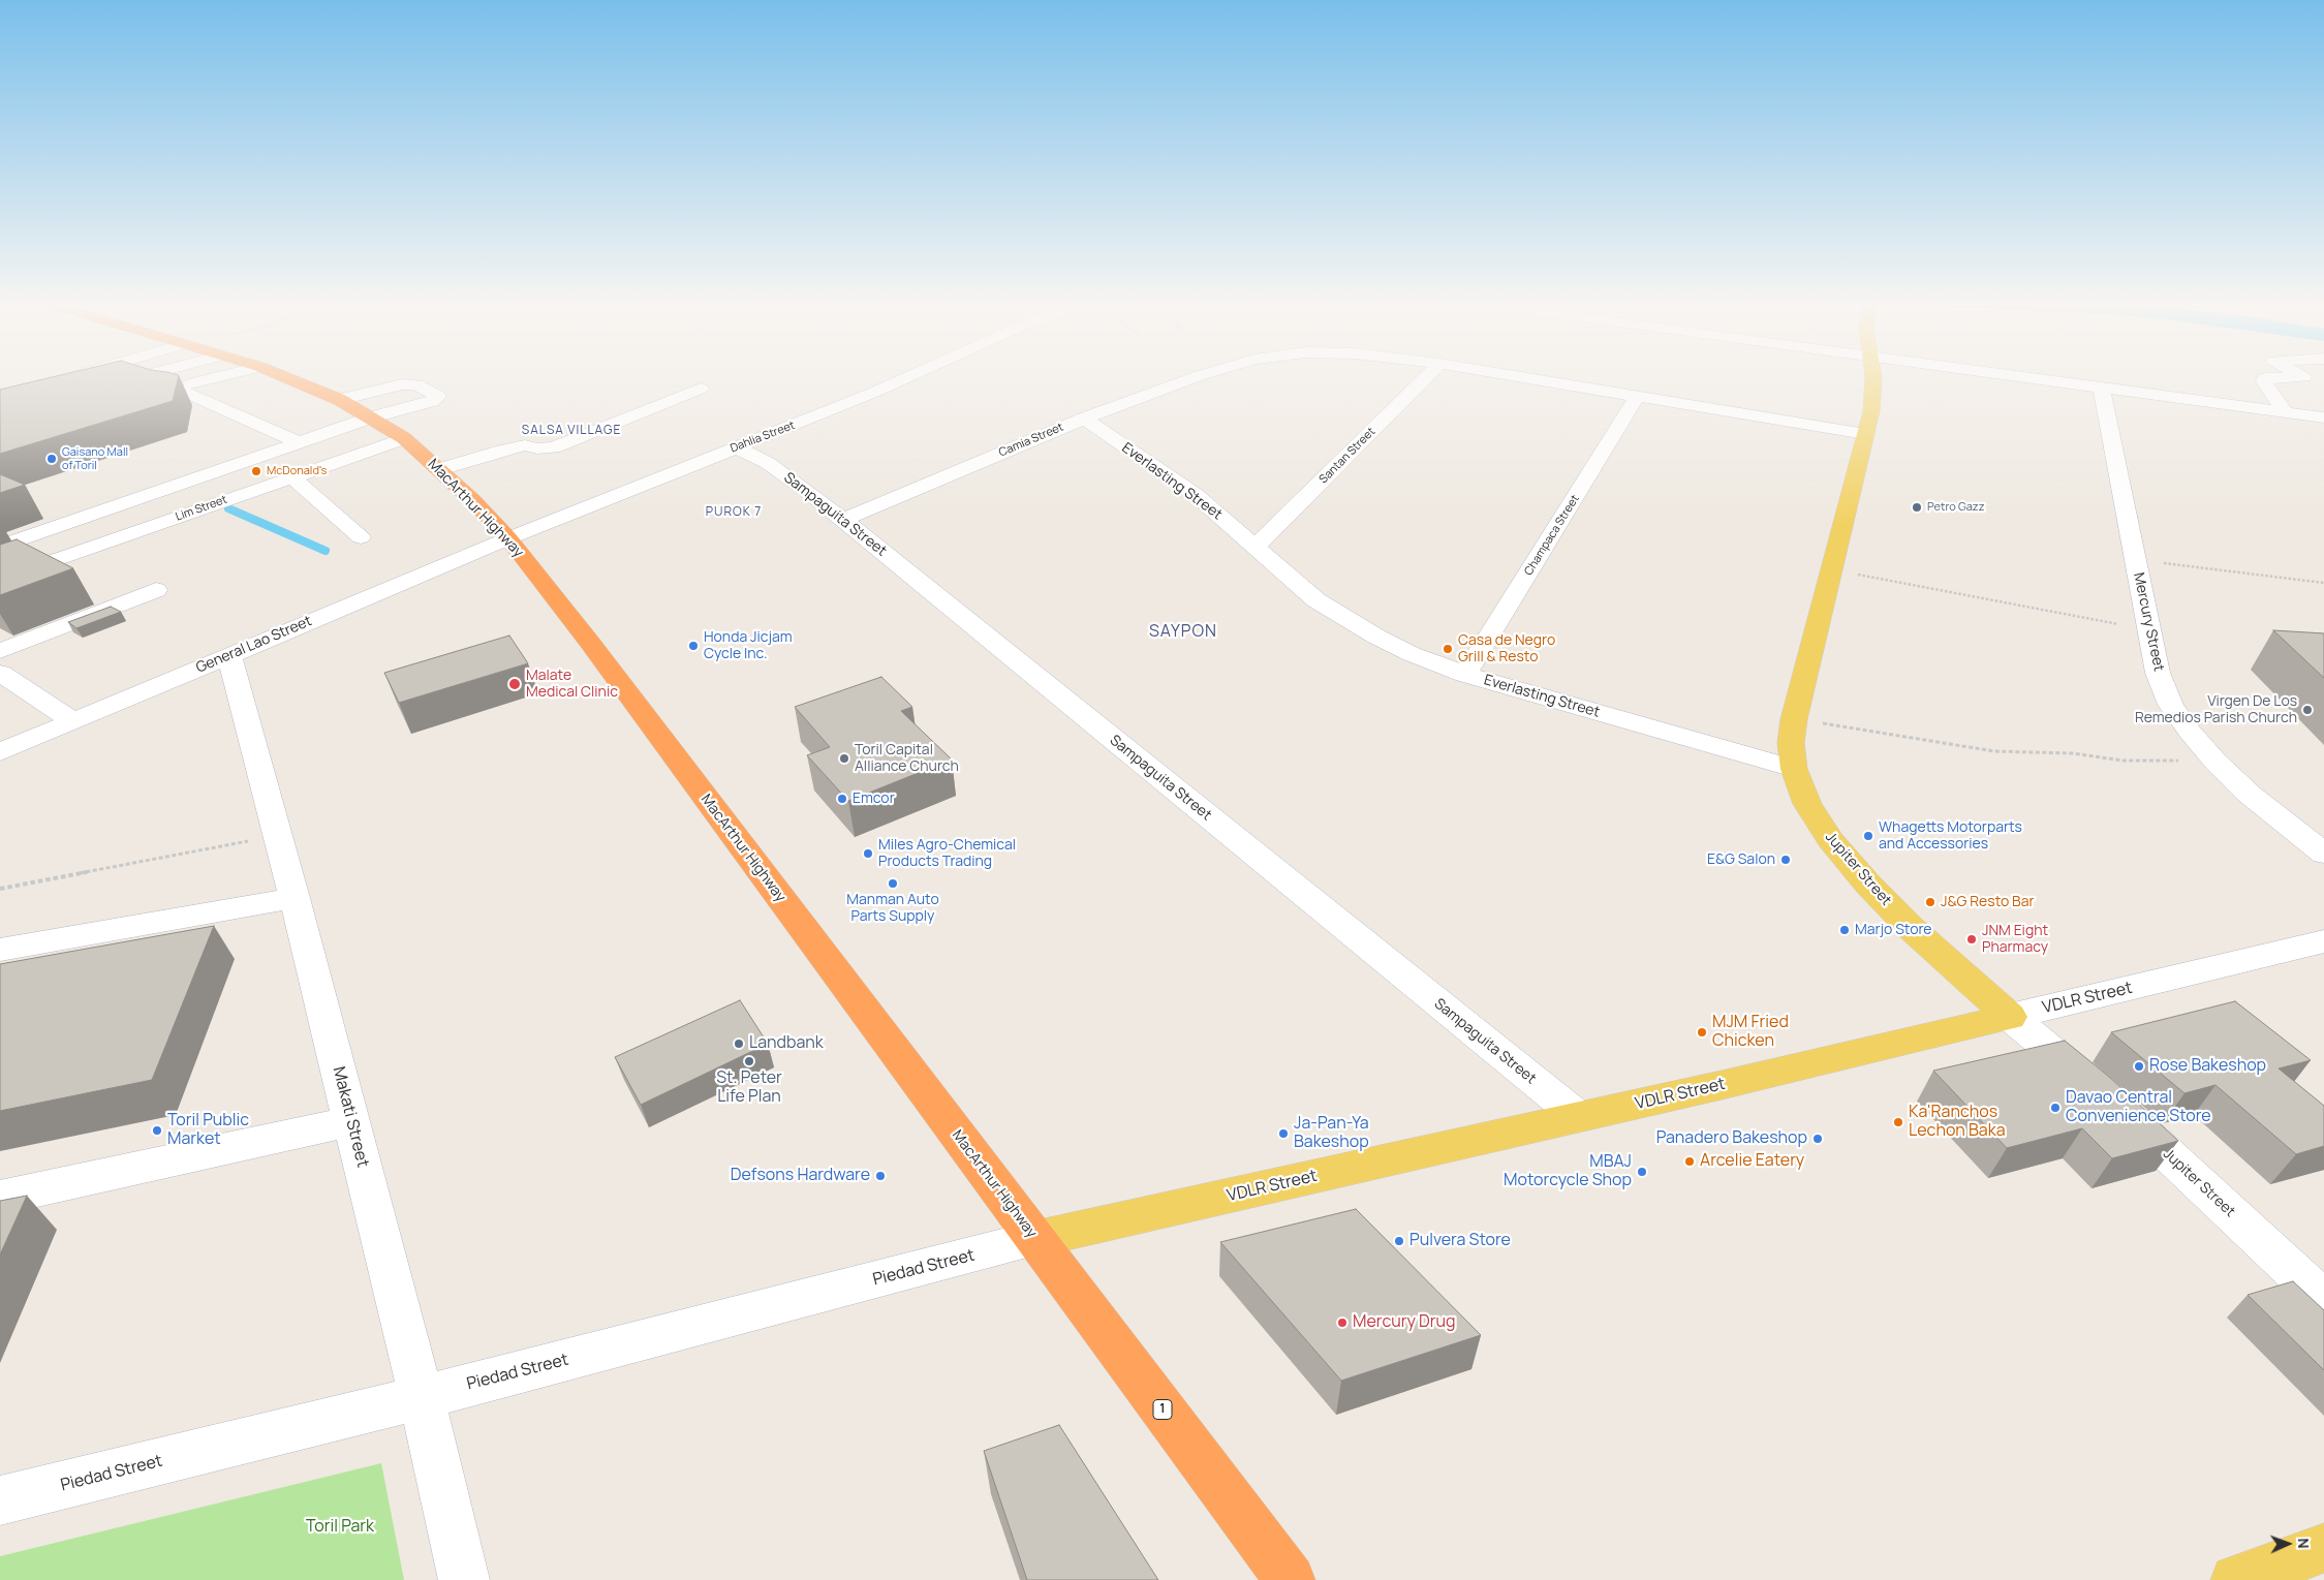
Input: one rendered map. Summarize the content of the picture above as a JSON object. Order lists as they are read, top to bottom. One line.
{"streets":{"highway":["MacArthur Highway","1"],"main road":["Jupiter Street","VDLR Street"],"street":["Dahlia Street","Camia Street","Santan Street","Everlasting Street","Lim Street","Sampaguita Street","Champaca Street","Mercury Street","General Lao Street","Makati Street","Piedad Street"]},"crossings":[["Dahlia Street","MacArthur Highway"],["Dahlia Street","Sampaguita Street"],["Dahlia Street","General Lao Street"],["Camia Street","Everlasting Street"],["Camia Street","Sampaguita Street"],["Camia Street","Champaca Street"],["Camia Street","Jupiter Street"],["Santan Street","Everlasting Street"],["Everlasting Street","Champaca Street"],["Everlasting Street","Jupiter Street"],["Lim Street","MacArthur Highway"],["MacArthur Highway","General Lao Street"],["MacArthur Highway","VDLR Street"],["MacArthur Highway","Piedad Street"],["Sampaguita Street","VDLR Street"],["General Lao Street","Makati Street"],["Jupiter Street","VDLR Street"],["VDLR Street","Piedad Street"],["Makati Street","Piedad Street"]],"districts":["SALSA VILLAGE","PUROK 7","SAYPON"],"parks":["Toril Park"],"places":["Gaisano Mall of Toril","McDonald's","Petro Gazz","Honda Jicjam Cycle Inc.","Casa de Negro Grill & Resto","Malate Medical Clinic","Virgen De Los Remedios Parish Church","Toril Capital Alliance Church","Emcor","Whagetts Motorparts and Accessories","Miles Agro-Chemical Products Trading","E&G Salon","Manman Auto Parts Supply","J&G Resto Bar","Marjo Store","JNM Eight Pharmacy","MJM Fried Chicken","Landbank","St. Peter Life Plan","Rose Bakeshop","Davao Central Convenience Store","Ka'Ranchos Lechon Baka","Toril Public Market","Ja-Pan-Ya Bakeshop","Panadero Bakeshop","Arcelie Eatery","MBAJ Motorcycle Shop","Defsons Hardware","Pulvera Store","Mercury Drug"],"north":"right"}
